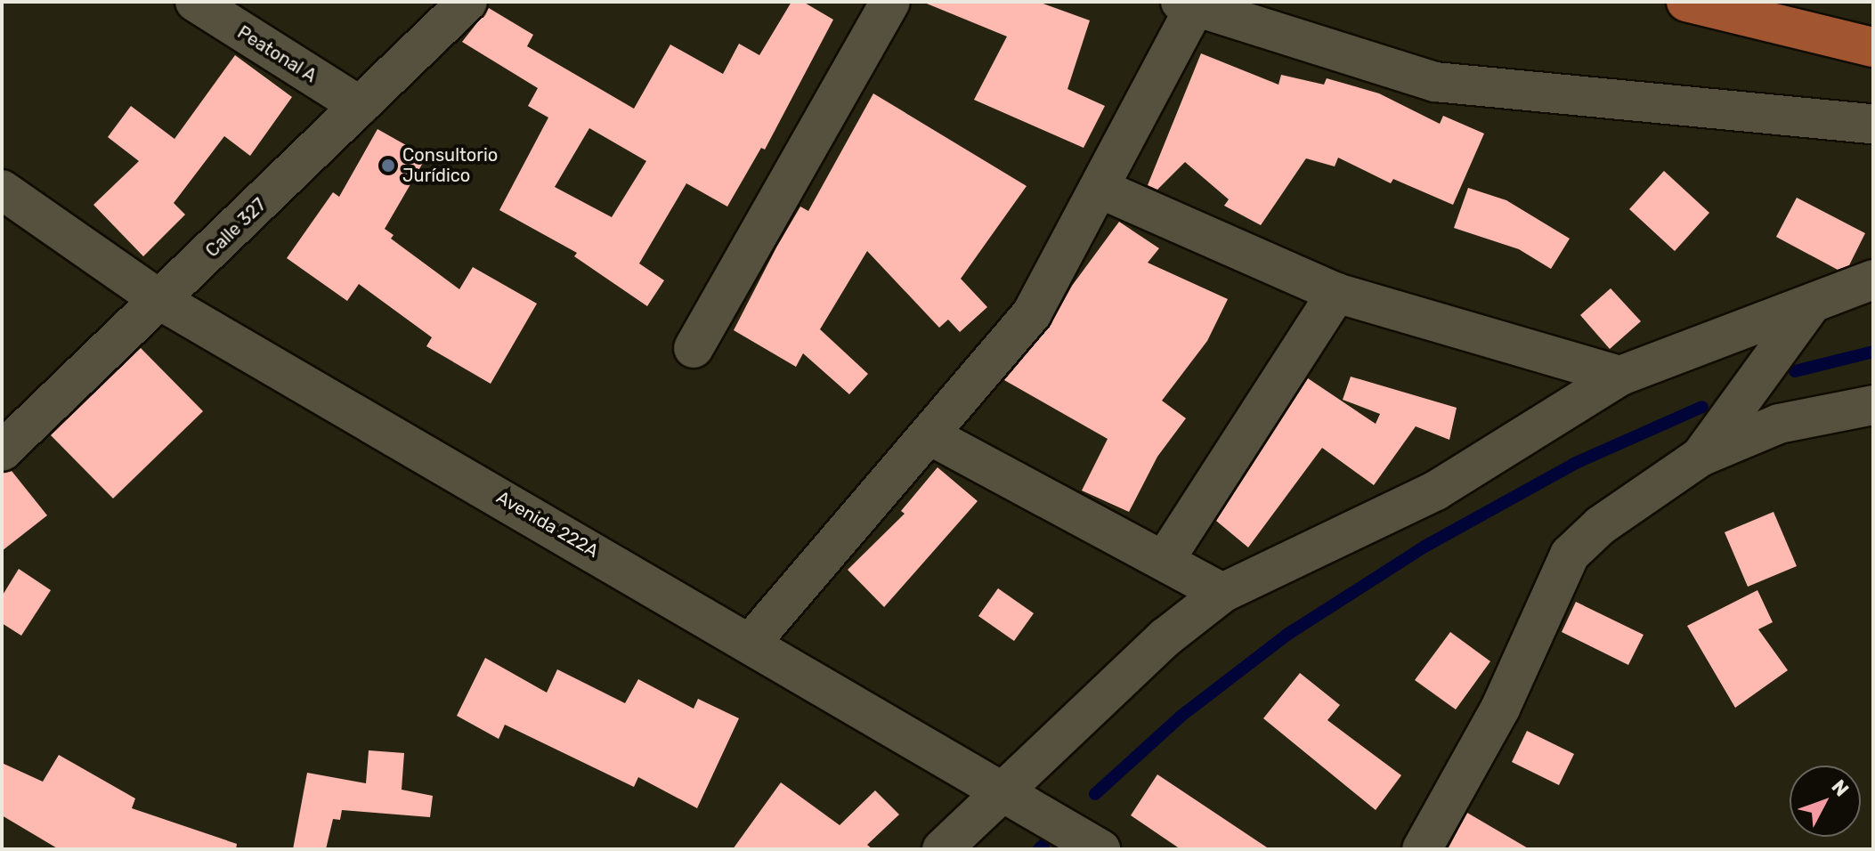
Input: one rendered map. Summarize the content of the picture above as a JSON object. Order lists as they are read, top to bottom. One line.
{"streets":{"street":["Peatonal A","Calle 327","Avenida 222A"]},"crossings":[["Peatonal A","Calle 327"],["Calle 327","Avenida 222A"]],"places":["Consultorio Jurídico"],"north":"top right"}
